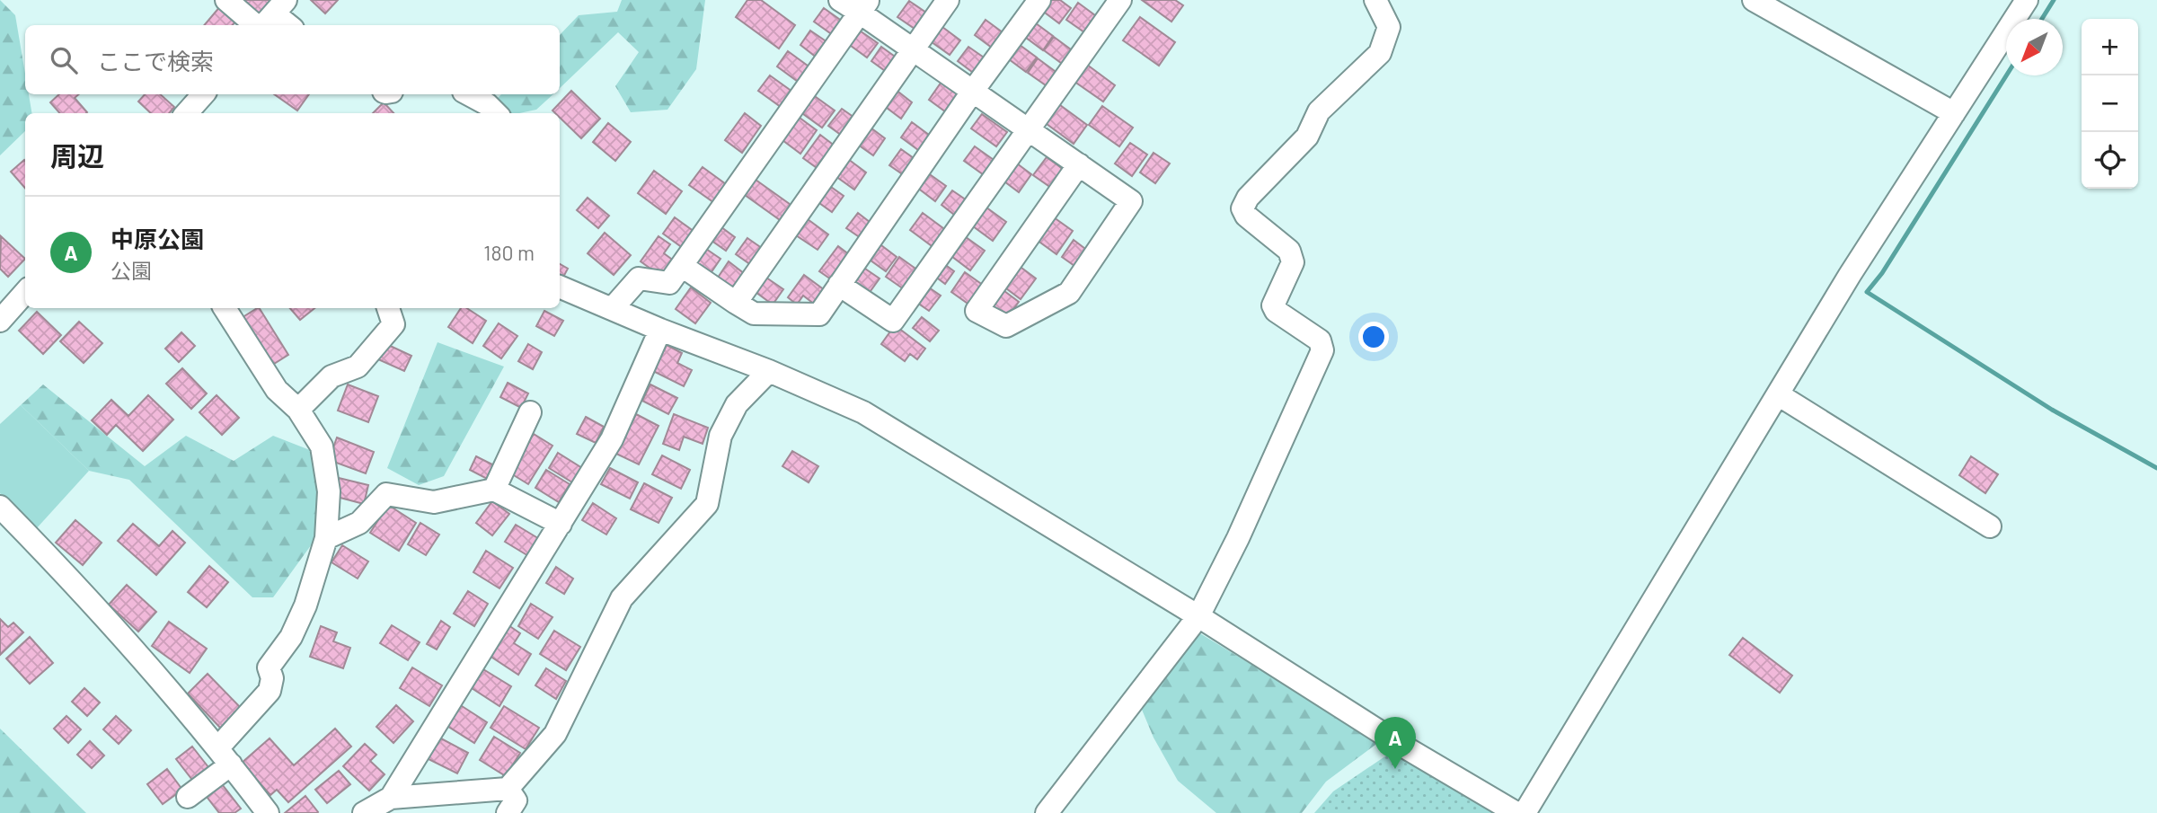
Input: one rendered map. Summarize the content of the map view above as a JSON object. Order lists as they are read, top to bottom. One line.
{"north":"bottom left","page":{"map_buttons":["+","−"],"search":"ここで検索","heading":"周辺","list":[{"mark":"A","name":"中原公園","note":"公園","value":"180 m"}],"pins":"A"}}
